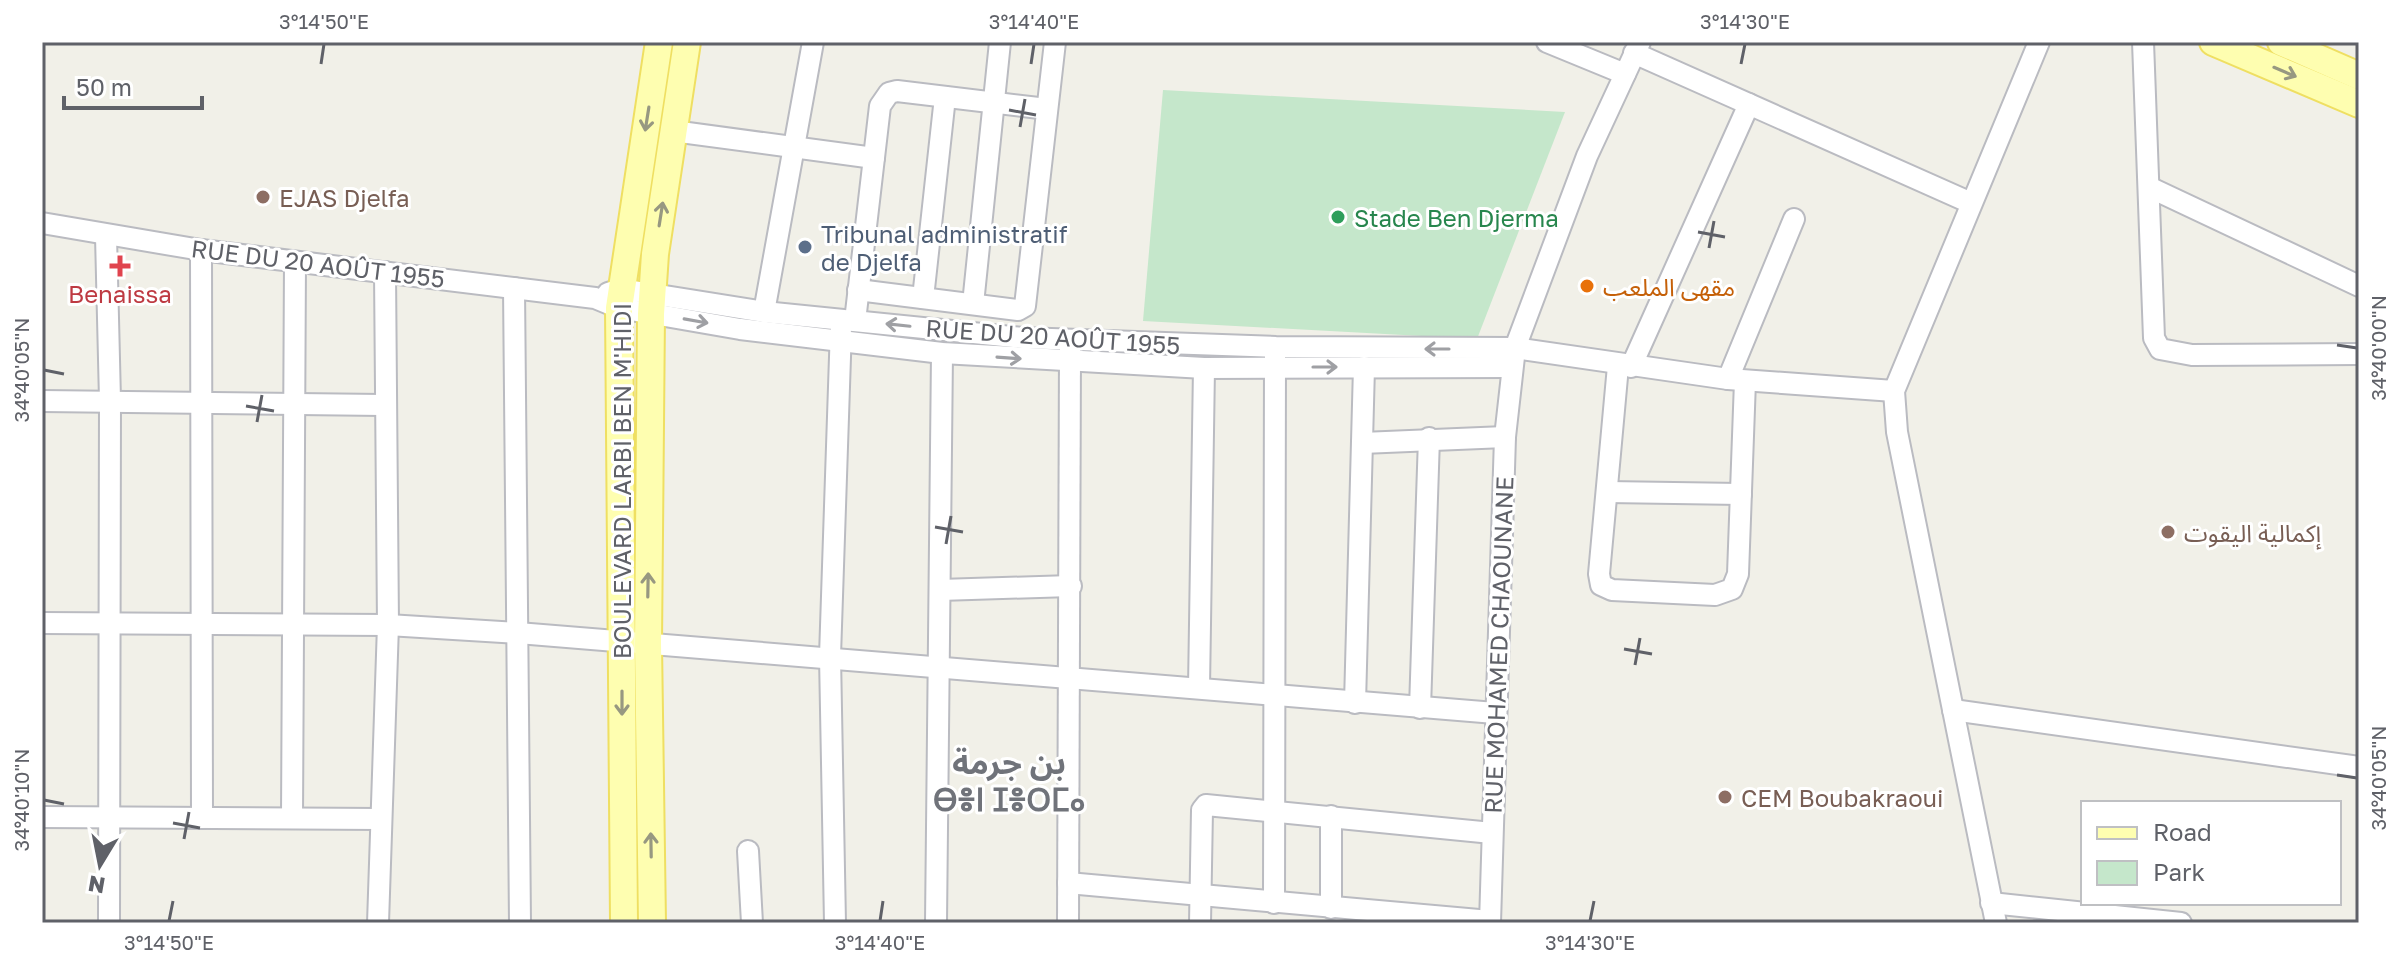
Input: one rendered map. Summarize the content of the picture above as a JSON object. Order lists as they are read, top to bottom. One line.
{"streets":{"main road":["BOULEVARD LARBI BEN M'HIDI"],"street":["RUE DU 20 AOÛT 1955","RUE MOHAMED CHAOUNANE"]},"crossings":[["RUE DU 20 AOÛT 1955","BOULEVARD LARBI BEN M'HIDI"],["RUE DU 20 AOÛT 1955","RUE MOHAMED CHAOUNANE"]],"districts":["بن جرمة ⴱⴻⵏ ⵊⴻⵔⵎⴰ"],"places":{"other":["EJAS Djelfa","Stade Ben Djerma","Tribunal administratif de Djelfa","مقهى الملعب","إكمالية اليقوت","CEM Boubakraoui"],"health":["Benaissa"]},"legend":["Road","Park"],"scale_bar":"50 m","north":"bottom","coordinates":["3°14'50\"E","3°14'40\"E","3°14'30\"E","34°40'00\"N","34°40'05\"N","34°40'10\"N"]}
